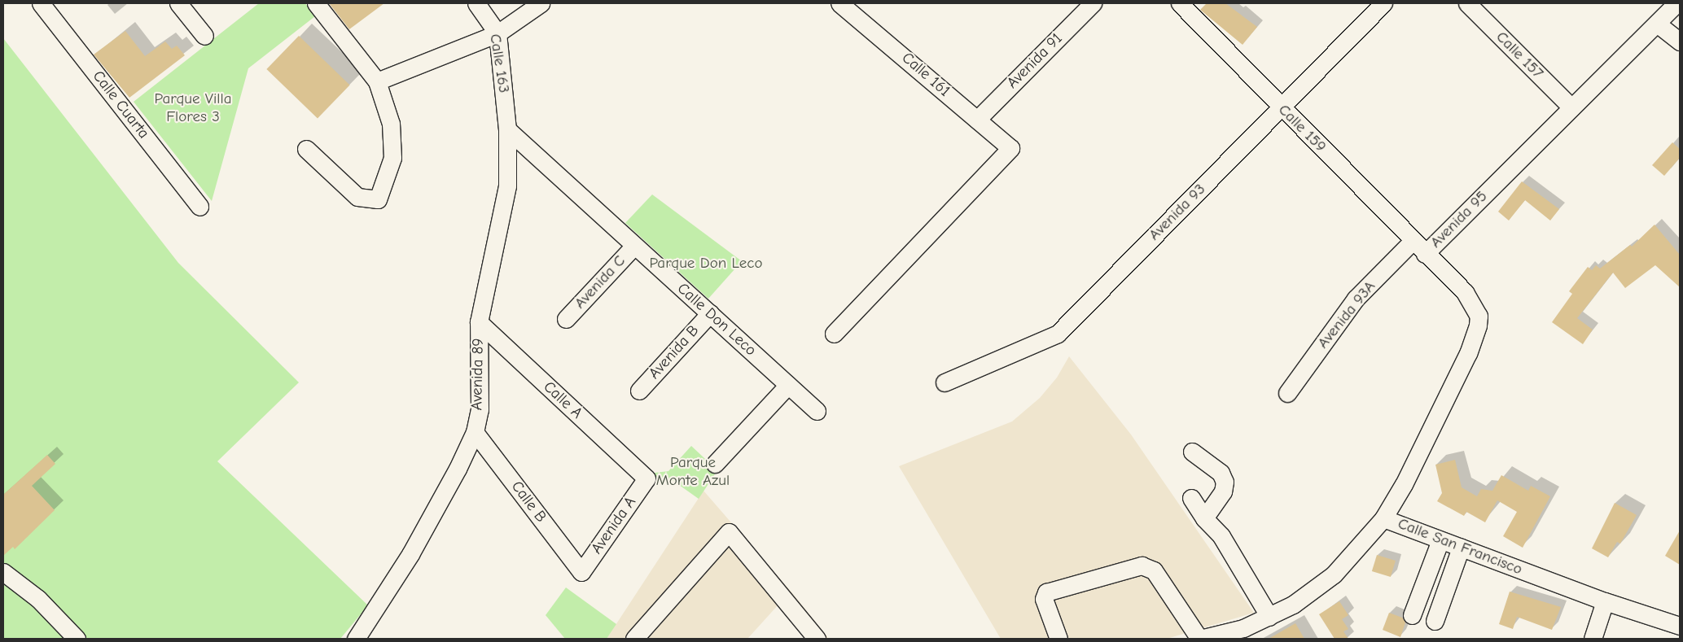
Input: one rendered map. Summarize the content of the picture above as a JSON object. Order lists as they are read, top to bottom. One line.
{"streets":{"street":["Calle 157","Avenida 91","Calle 163","Calle 161","Calle Cuarta","Calle 159","Avenida 93","Avenida 95","Avenida C","Avenida 93A","Calle Don Leco","Avenida B","Avenida 89","Calle A","Calle B","Avenida A","Calle San Francisco"]},"crossings":[["Calle 157","Avenida 95"],["Avenida 91","Calle 161"],["Calle 163","Calle Don Leco"],["Calle 163","Avenida 89"],["Calle 159","Avenida 93"],["Calle 159","Avenida 95"],["Calle 159","Avenida 93A"],["Avenida 95","Calle San Francisco"],["Avenida C","Calle Don Leco"],["Calle Don Leco","Avenida B"],["Calle Don Leco","Avenida 89"],["Avenida 89","Calle A"],["Avenida 89","Calle B"],["Calle A","Avenida A"],["Calle B","Avenida A"]],"parks":["Parque Villa Flores 3","Parque Don Leco","Parque Monte Azul"]}
